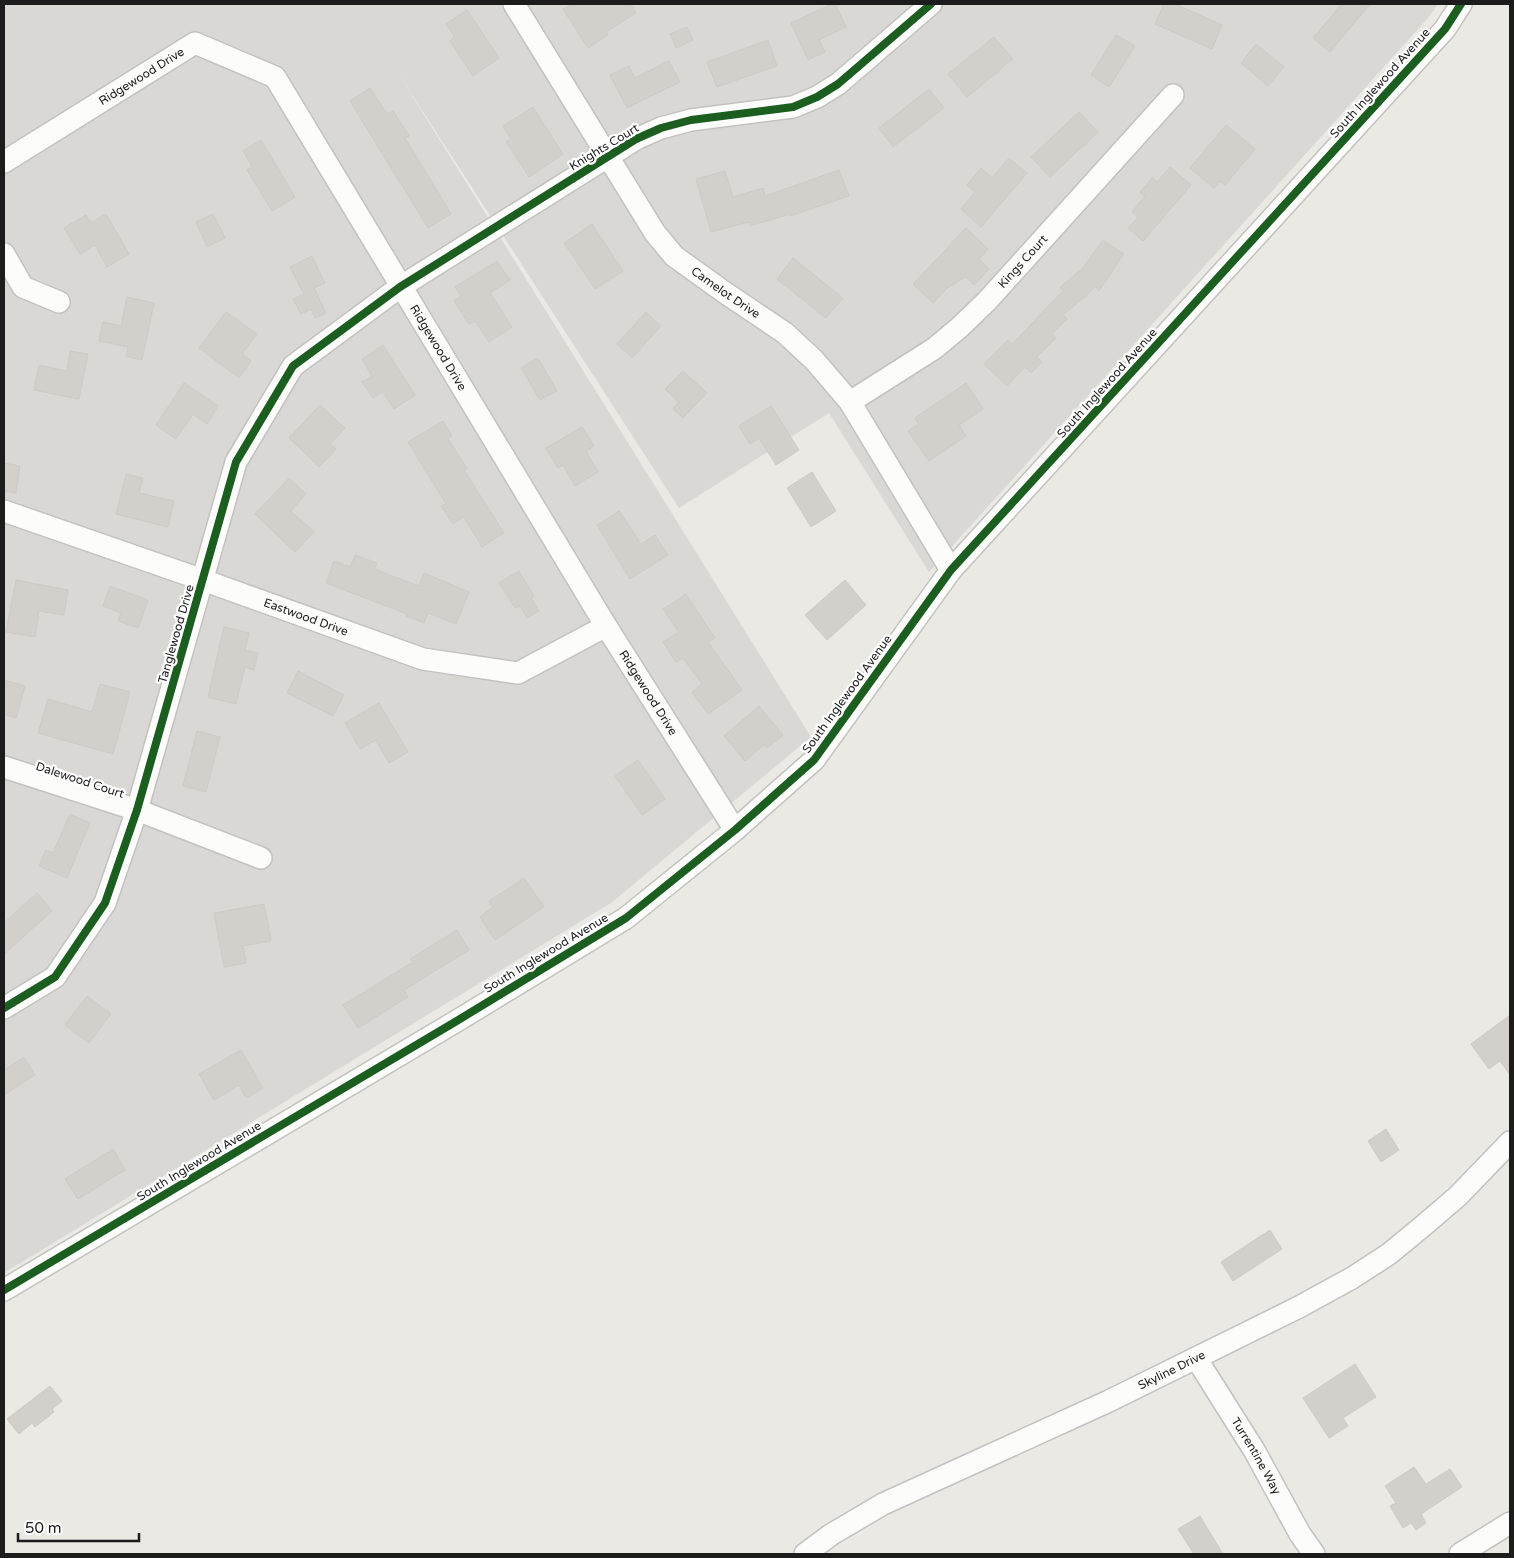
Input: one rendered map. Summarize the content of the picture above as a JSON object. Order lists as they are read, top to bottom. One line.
{"streets":{"street":["Ridgewood Drive","South Inglewood Avenue","Knights Court","Kings Court","Camelot Drive","Eastwood Drive","Tanglewood Drive","Dalewood Court","Skyline Drive","Turrentine Way"]},"crossings":[["Ridgewood Drive","South Inglewood Avenue"],["Ridgewood Drive","Knights Court"],["Ridgewood Drive","Eastwood Drive"],["Ridgewood Drive","Tanglewood Drive"],["South Inglewood Avenue","Camelot Drive"],["Knights Court","Camelot Drive"],["Knights Court","Tanglewood Drive"],["Kings Court","Camelot Drive"],["Eastwood Drive","Tanglewood Drive"],["Tanglewood Drive","Dalewood Court"],["Skyline Drive","Turrentine Way"]],"scale_bar":"50 m"}
